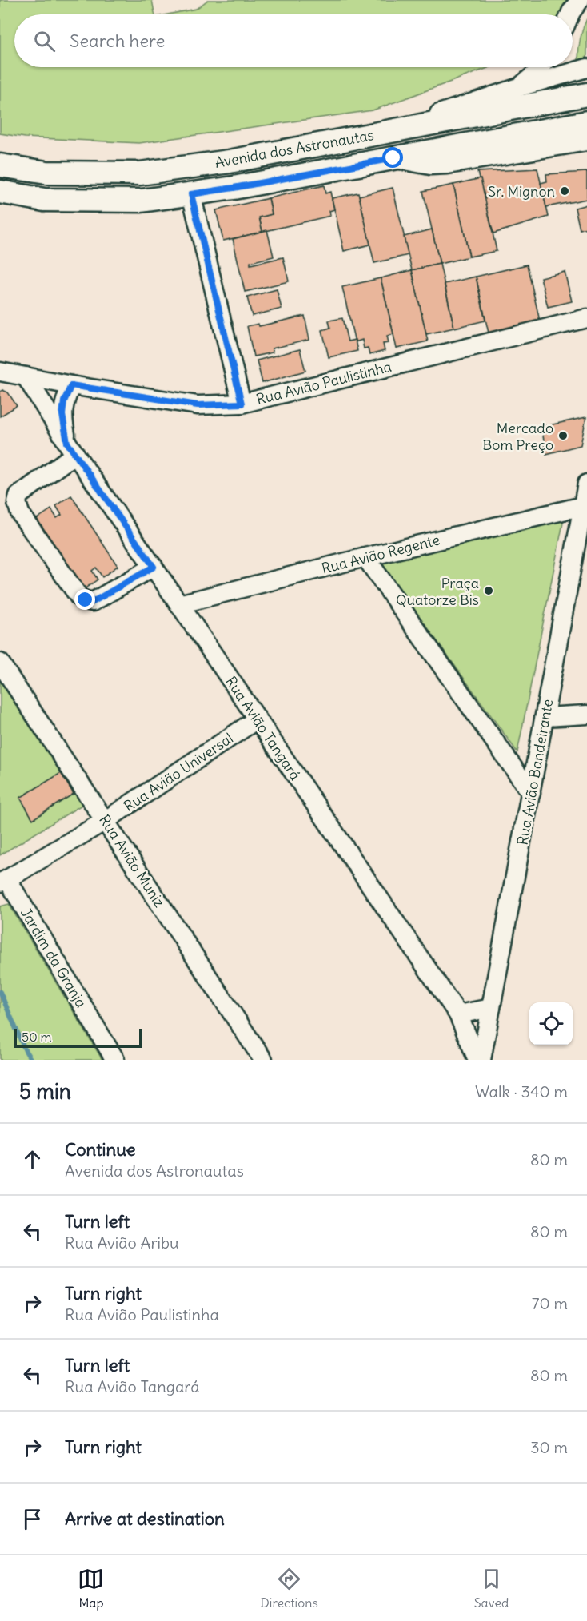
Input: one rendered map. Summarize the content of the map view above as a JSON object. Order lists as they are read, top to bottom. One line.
{"streets":{"main road":["Avenida dos Astronautas"],"street":["Rua Avião Paulistinha","Rua Avião Regente","Rua Avião Tangará","Rua Avião Universal","Rua Avião Bandeirante","Rua Avião Muniz","Jardim da Granja"]},"crossings":[["Rua Avião Paulistinha","Rua Avião Tangará"],["Rua Avião Regente","Rua Avião Tangará"],["Rua Avião Regente","Rua Avião Bandeirante"],["Rua Avião Tangará","Rua Avião Universal"],["Rua Avião Universal","Rua Avião Muniz"],["Rua Avião Universal","Jardim da Granja"]],"places":["Sr. Mignon","Mercado Bom Preço","Praça Quatorze Bis"],"scale_bar":"50 m","page":{"search":"Search here","scale":"50 m","heading":["5 min","Walk · 340 m"],"list":[["Continue","Avenida dos Astronautas","80 m"],["Turn left","Rua Avião Aribu","80 m"],["Turn right","Rua Avião Paulistinha","70 m"],["Turn left","Rua Avião Tangará","80 m"],["Turn right","30 m"],"Arrive at destination"],"nav":["Map","Directions","Saved"]}}
